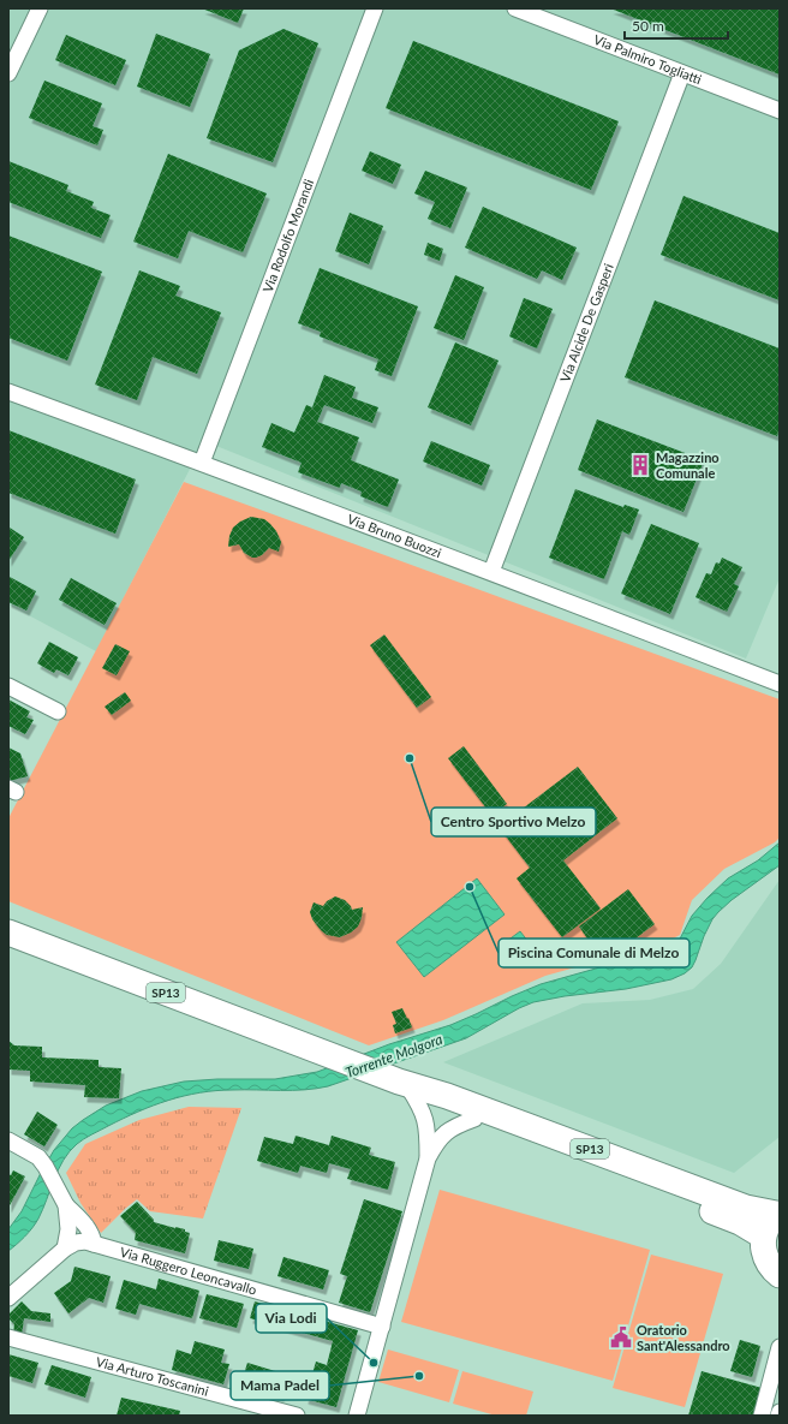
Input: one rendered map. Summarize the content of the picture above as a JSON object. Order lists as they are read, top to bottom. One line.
{"streets":{"main road":["SP13"],"street":["Via Palmiro Togliatti","Via Rodolfo Morandi","Via Alcide De Gasperi","Via Bruno Buozzi","Via Ruggero Leoncavallo","Via Arturo Toscanini"]},"crossings":[["Via Palmiro Togliatti","Via Alcide De Gasperi"],["Via Rodolfo Morandi","Via Bruno Buozzi"],["Via Alcide De Gasperi","Via Bruno Buozzi"]],"water":["Torrente Molgora"],"places":{"building":["Magazzino Comunale"],"other":["Centro Sportivo Melzo","Piscina Comunale di Melzo","Via Lodi","Mama Padel"],"public building":["Oratorio Sant'Alessandro"]},"scale_bar":"50 m"}
